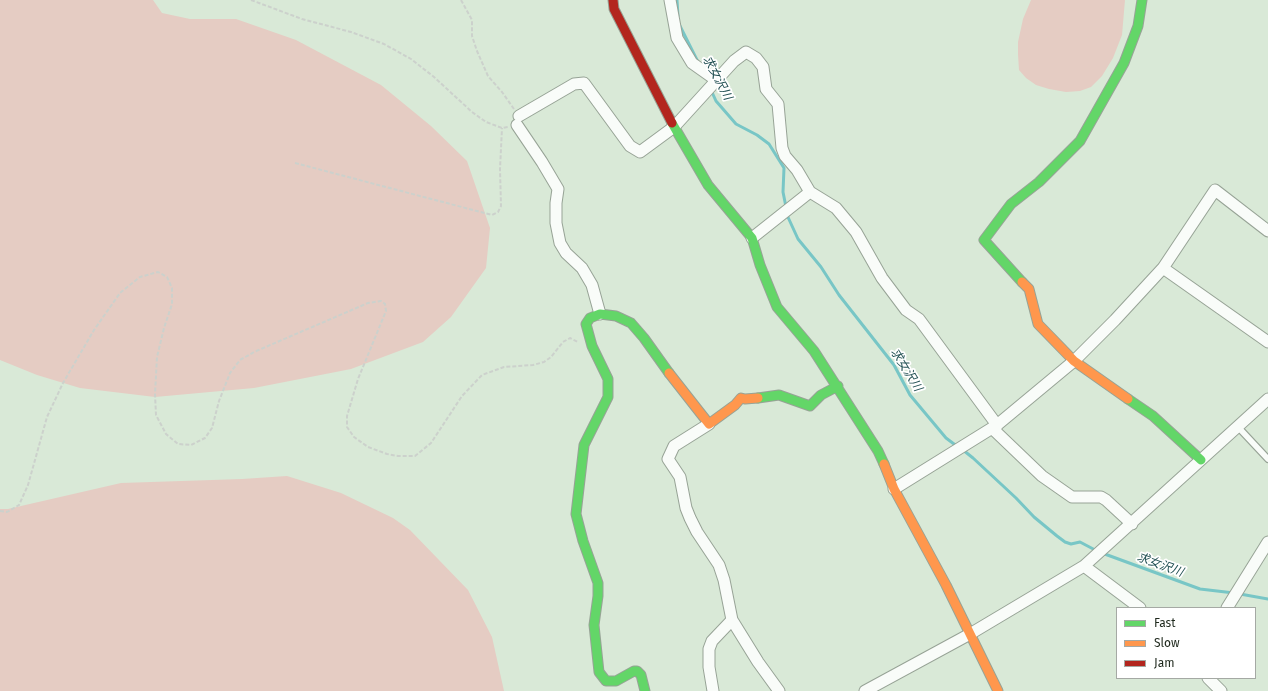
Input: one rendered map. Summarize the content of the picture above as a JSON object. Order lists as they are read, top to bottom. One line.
{"water":["求女沢川"],"legend":["Fast","Slow","Jam"]}
